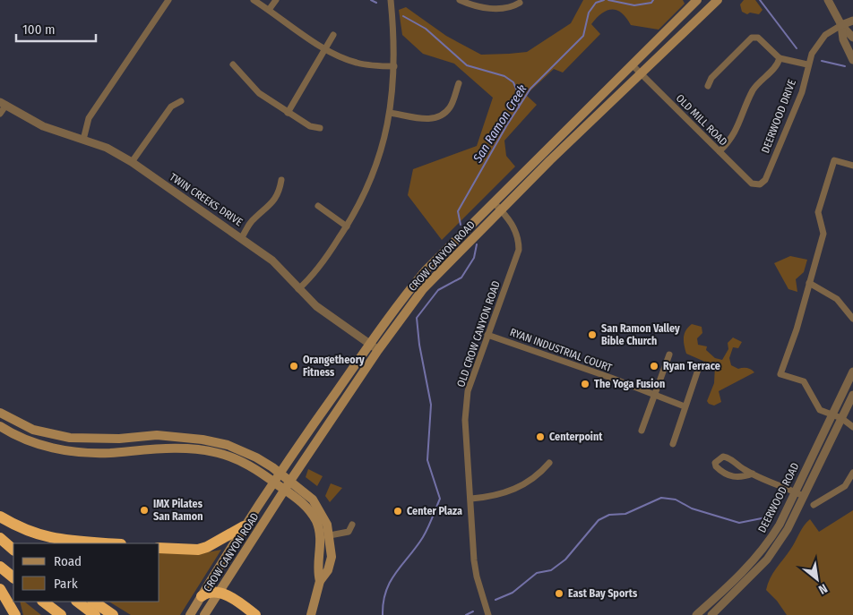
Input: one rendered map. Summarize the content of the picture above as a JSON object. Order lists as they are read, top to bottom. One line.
{"streets":{"main road":["CROW CANYON ROAD"],"street":["DEERWOOD DRIVE","OLD MILL ROAD","TWIN CREEKS DRIVE","OLD CROW CANYON ROAD","RYAN INDUSTRIAL COURT","DEERWOOD ROAD"]},"crossings":[["DEERWOOD DRIVE","OLD MILL ROAD"],["OLD MILL ROAD","CROW CANYON ROAD"],["TWIN CREEKS DRIVE","CROW CANYON ROAD"],["CROW CANYON ROAD","OLD CROW CANYON ROAD"],["OLD CROW CANYON ROAD","RYAN INDUSTRIAL COURT"]],"water":["San Ramon Creek"],"places":["San Ramon Valley Bible Church","Orangetheory Fitness","Ryan Terrace","The Yoga Fusion","Centerpoint","IMX Pilates San Ramon","Center Plaza","East Bay Sports"],"legend":["Road","Park"],"scale_bar":"100 m","north":"bottom right"}
